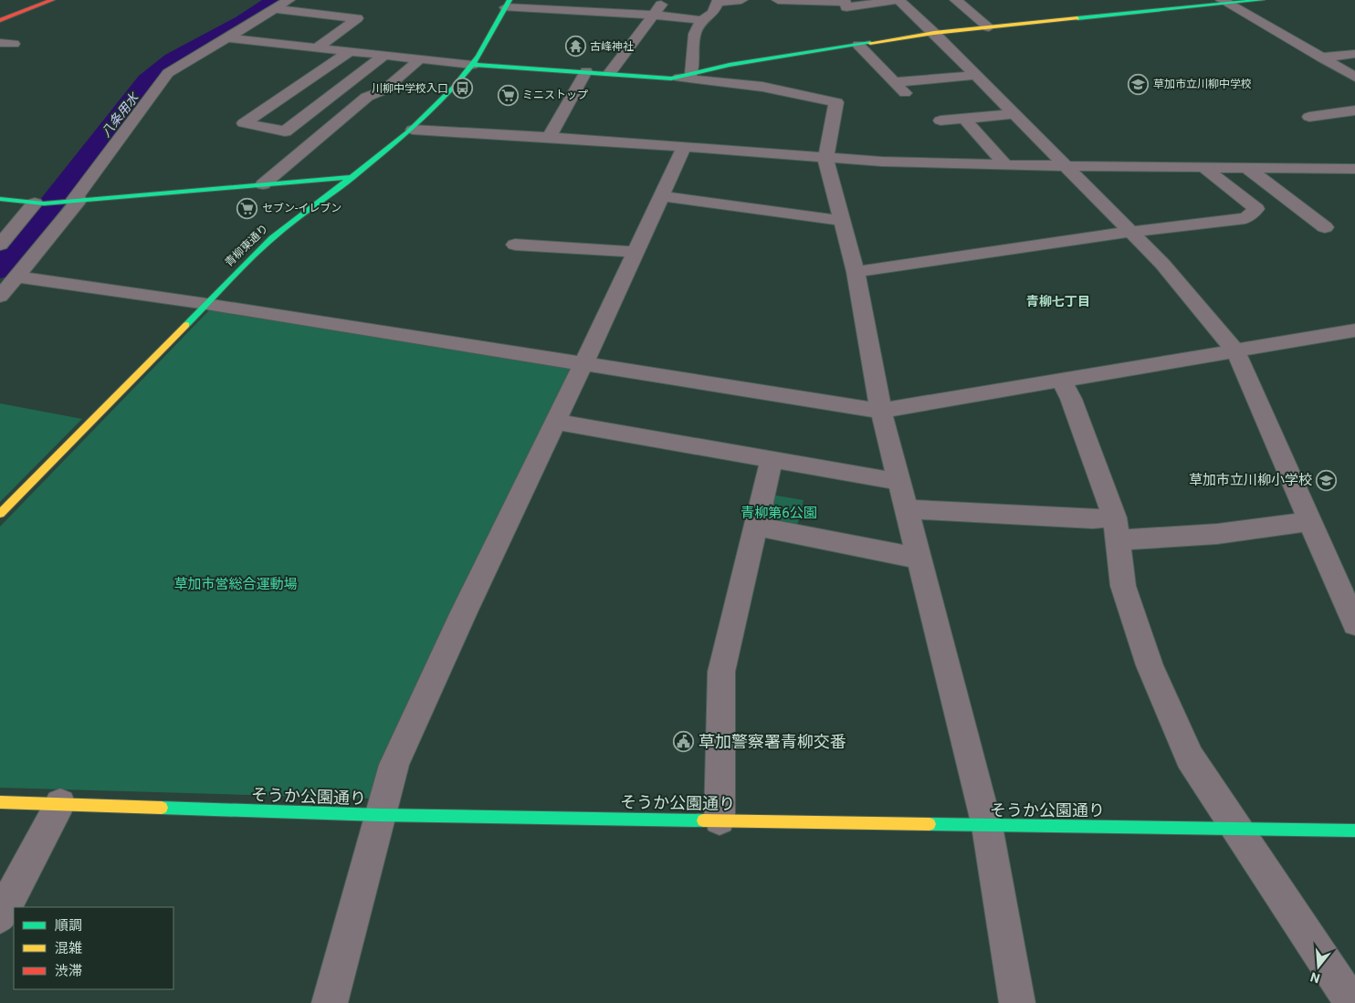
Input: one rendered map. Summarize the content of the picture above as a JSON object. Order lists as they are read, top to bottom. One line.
{"streets":{"main road":["青柳東通り","そうか公園通り"]},"districts":["青柳七丁目"],"water":["八条用水"],"parks":["青柳第6公園","草加市営総合運動場"],"places":{"temple":["古峰神社"],"school or university":["草加市立川柳中学校","草加市立川柳小学校"],"bus stop":["川柳中学校入口"],"supermarket":["ミニストップ","セブン-イレブン"],"public building":["草加警察署青柳交番"]},"legend":["順調","混雑","渋滞"],"north":"bottom"}
